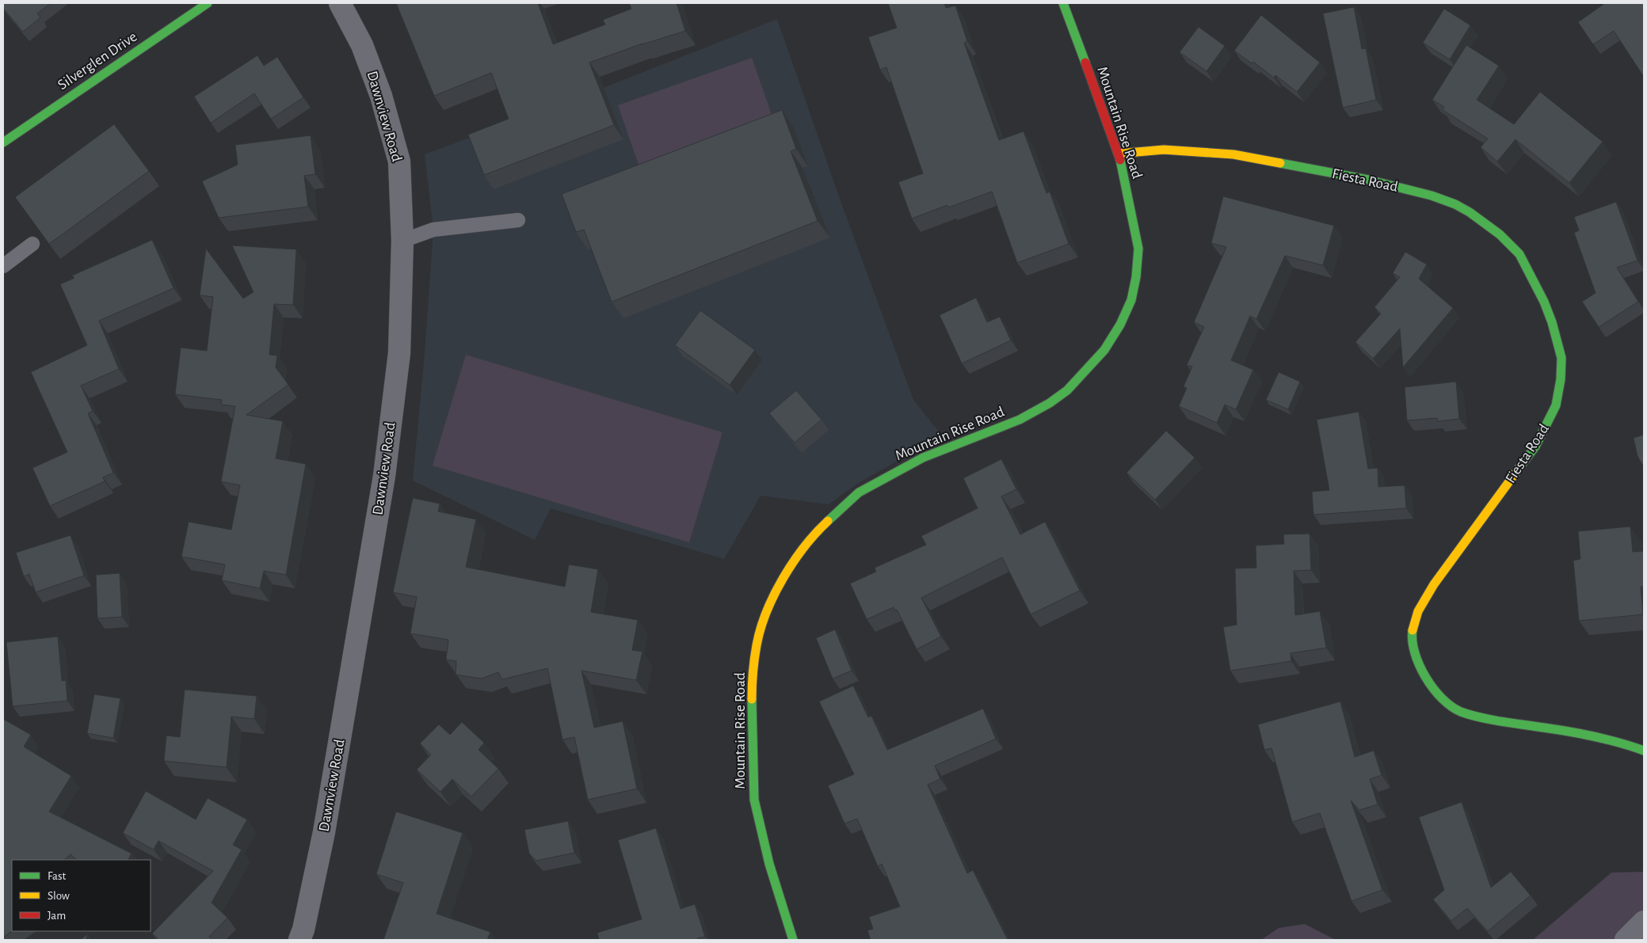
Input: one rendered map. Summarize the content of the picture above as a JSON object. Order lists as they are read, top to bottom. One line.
{"streets":{"street":["Silverglen Drive","Dawnview Road","Mountain Rise Road","Fiesta Road"]},"crossings":[["Mountain Rise Road","Fiesta Road"]],"legend":["Fast","Slow","Jam"]}
